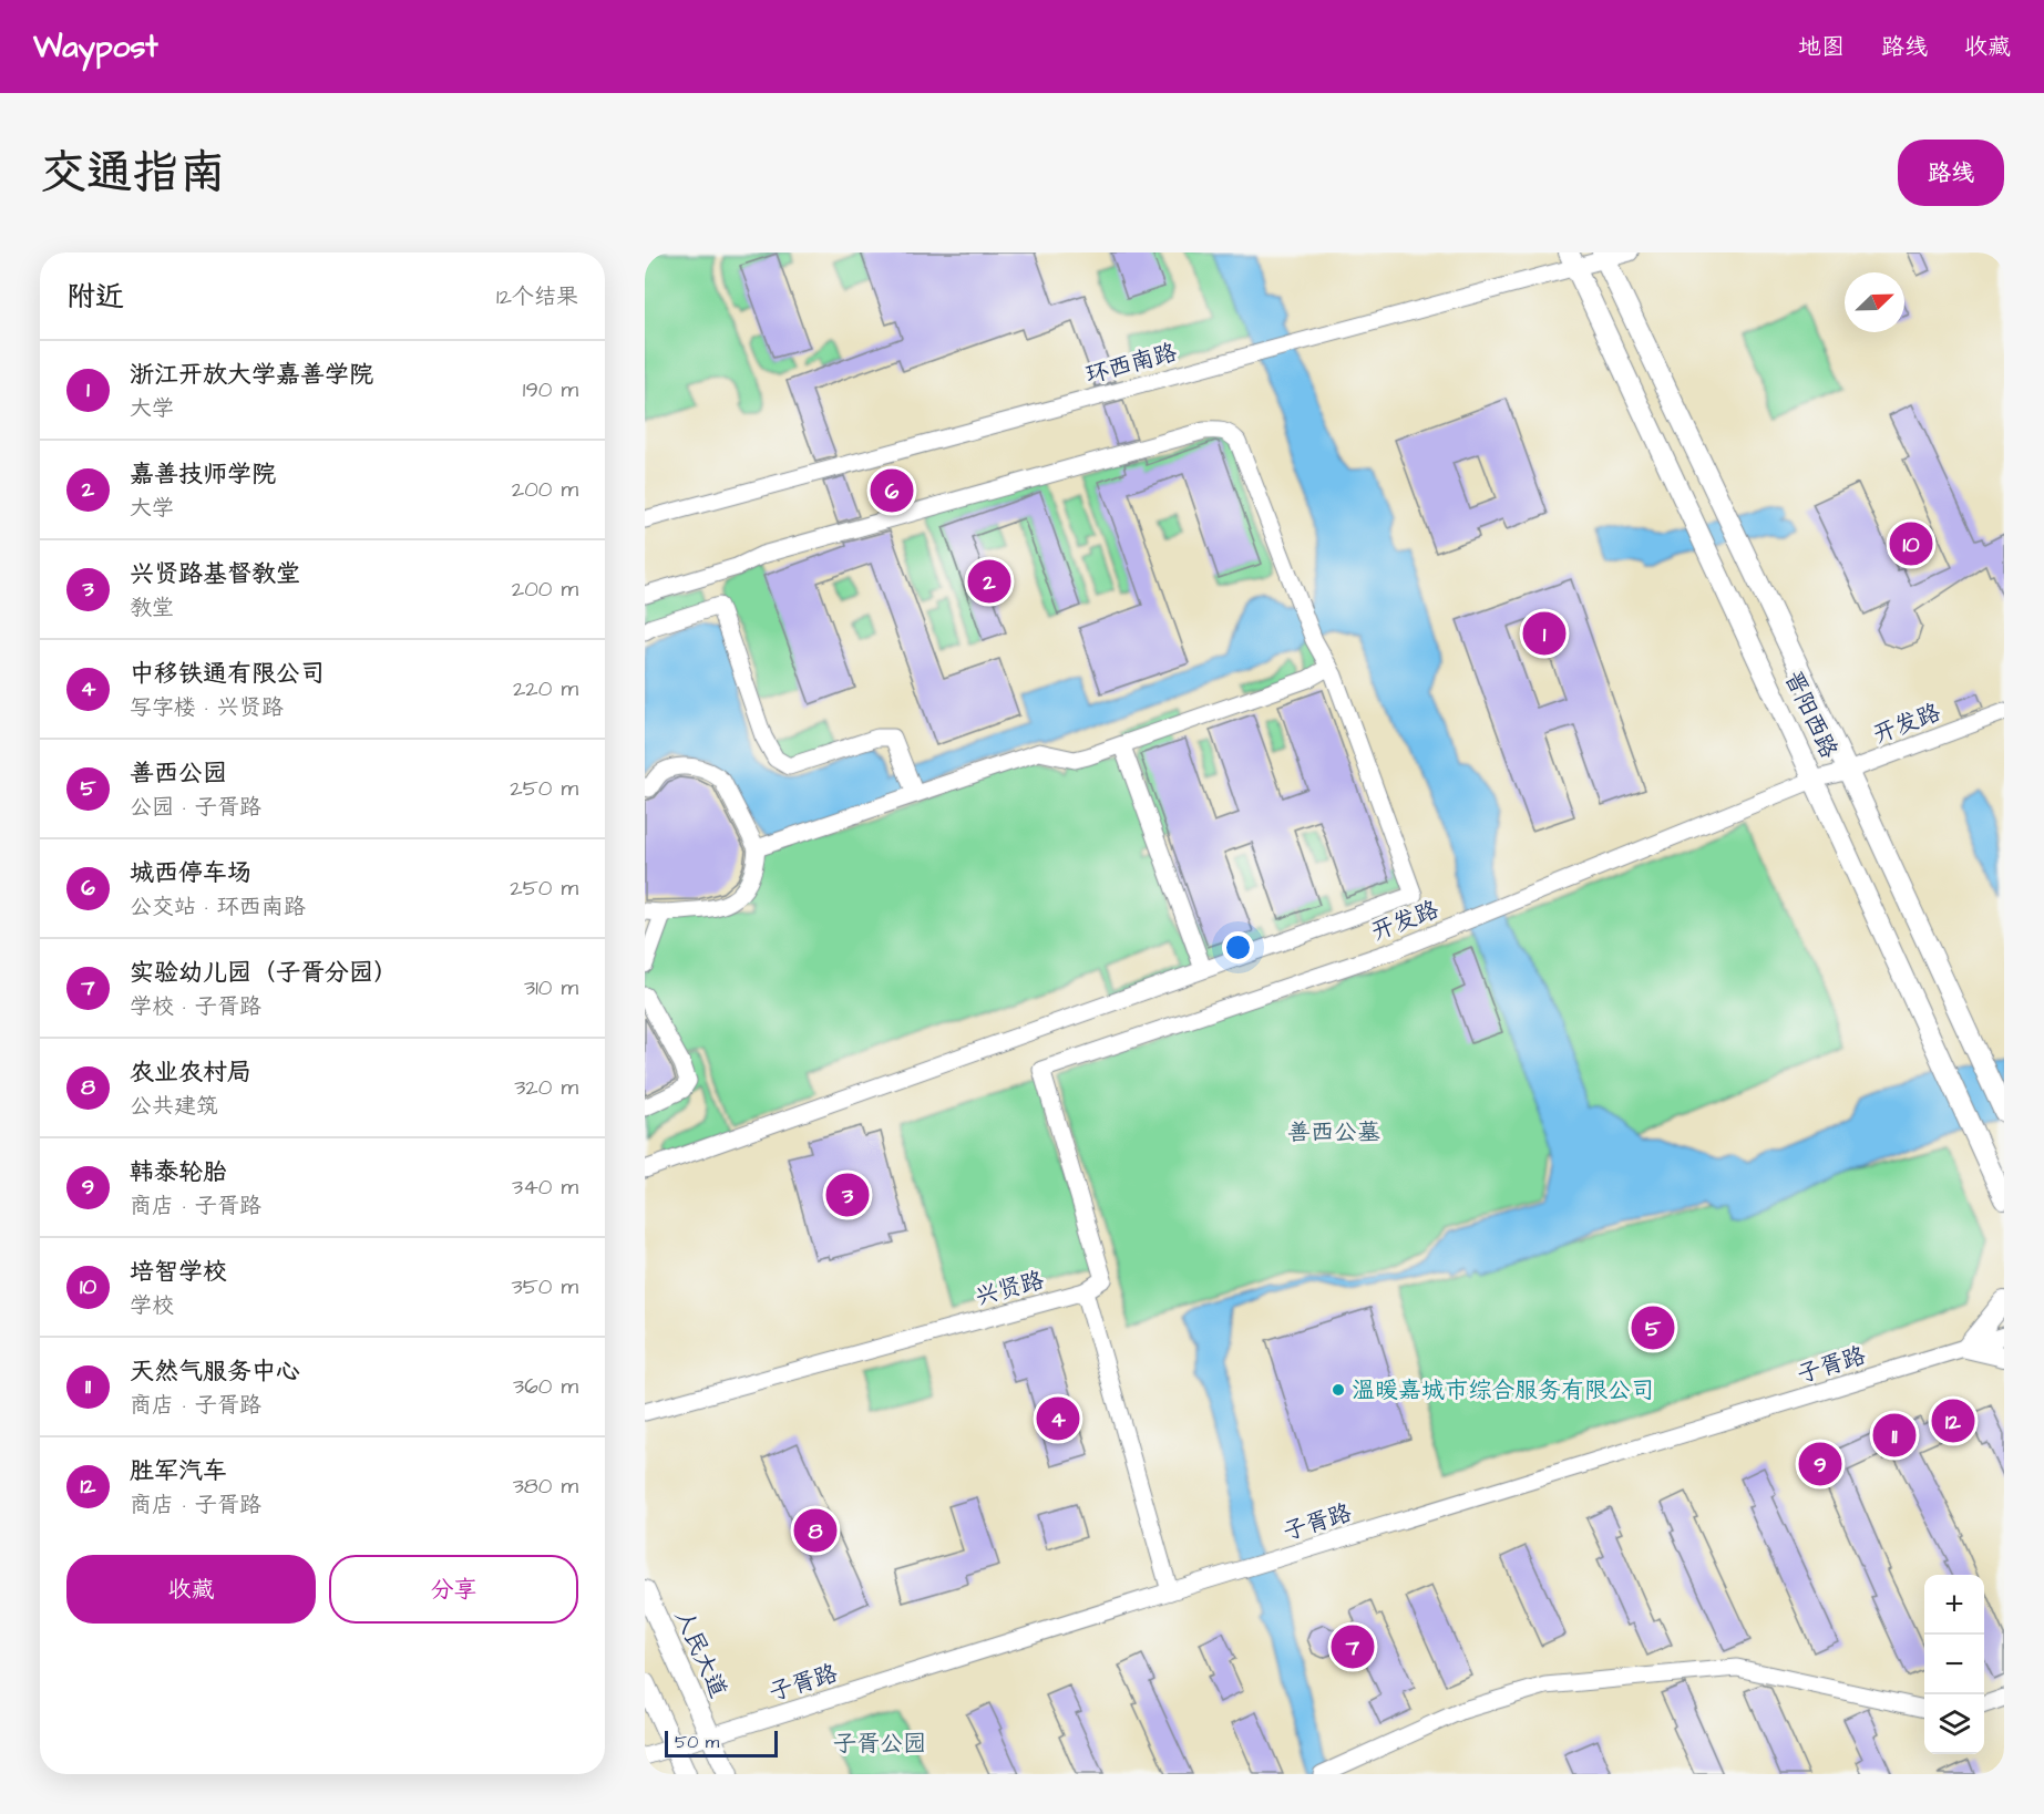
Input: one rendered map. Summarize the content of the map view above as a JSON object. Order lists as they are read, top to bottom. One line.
{"streets":{"main road":["晋阳西路","人民大道"],"street":["环西南路","开发路","兴贤路","子胥路"]},"crossings":[["环西南路","晋阳西路"],["晋阳西路","开发路"],["开发路","兴贤路"],["子胥路","人民大道"]],"parks":["善西公墓","子胥公园"],"places":["温暖嘉城市综合服务有限公司"],"scale_bar":"50 m","north":"top right","page":{"header":"Waypost","nav":["地图","路线","收藏"],"title":"交通指南","buttons":["路线",["收藏","分享"]],"heading":["附近","12个结果"],"list":[{"mark":"1","name":"浙江开放大学嘉善学院","note":"大学","value":"190 m"},{"mark":"2","name":"嘉善技师学院","note":"大学","value":"200 m"},{"mark":"3","name":"兴贤路基督教堂","note":"教堂","value":"200 m"},{"mark":"4","name":"中移铁通有限公司","note":"写字楼 · 兴贤路","value":"220 m"},{"mark":"5","name":"善西公园","note":"公园 · 子胥路","value":"250 m"},{"mark":"6","name":"城西停车场","note":"公交站 · 环西南路","value":"250 m"},{"mark":"7","name":"实验幼儿园（子胥分园）","note":"学校 · 子胥路","value":"310 m"},{"mark":"8","name":"农业农村局","note":"公共建筑","value":"320 m"},{"mark":"9","name":"韩泰轮胎","note":"商店 · 子胥路","value":"340 m"},{"mark":"10","name":"培智学校","note":"学校","value":"350 m"},{"mark":"11","name":"天然气服务中心","note":"商店 · 子胥路","value":"360 m"},{"mark":"12","name":"胜军汽车","note":"商店 · 子胥路","value":"380 m"}],"pins":["6","10","2","1","3","5","4","12","11","9","8","7"],"map_buttons":["+","−"],"scale":"50 m"}}
